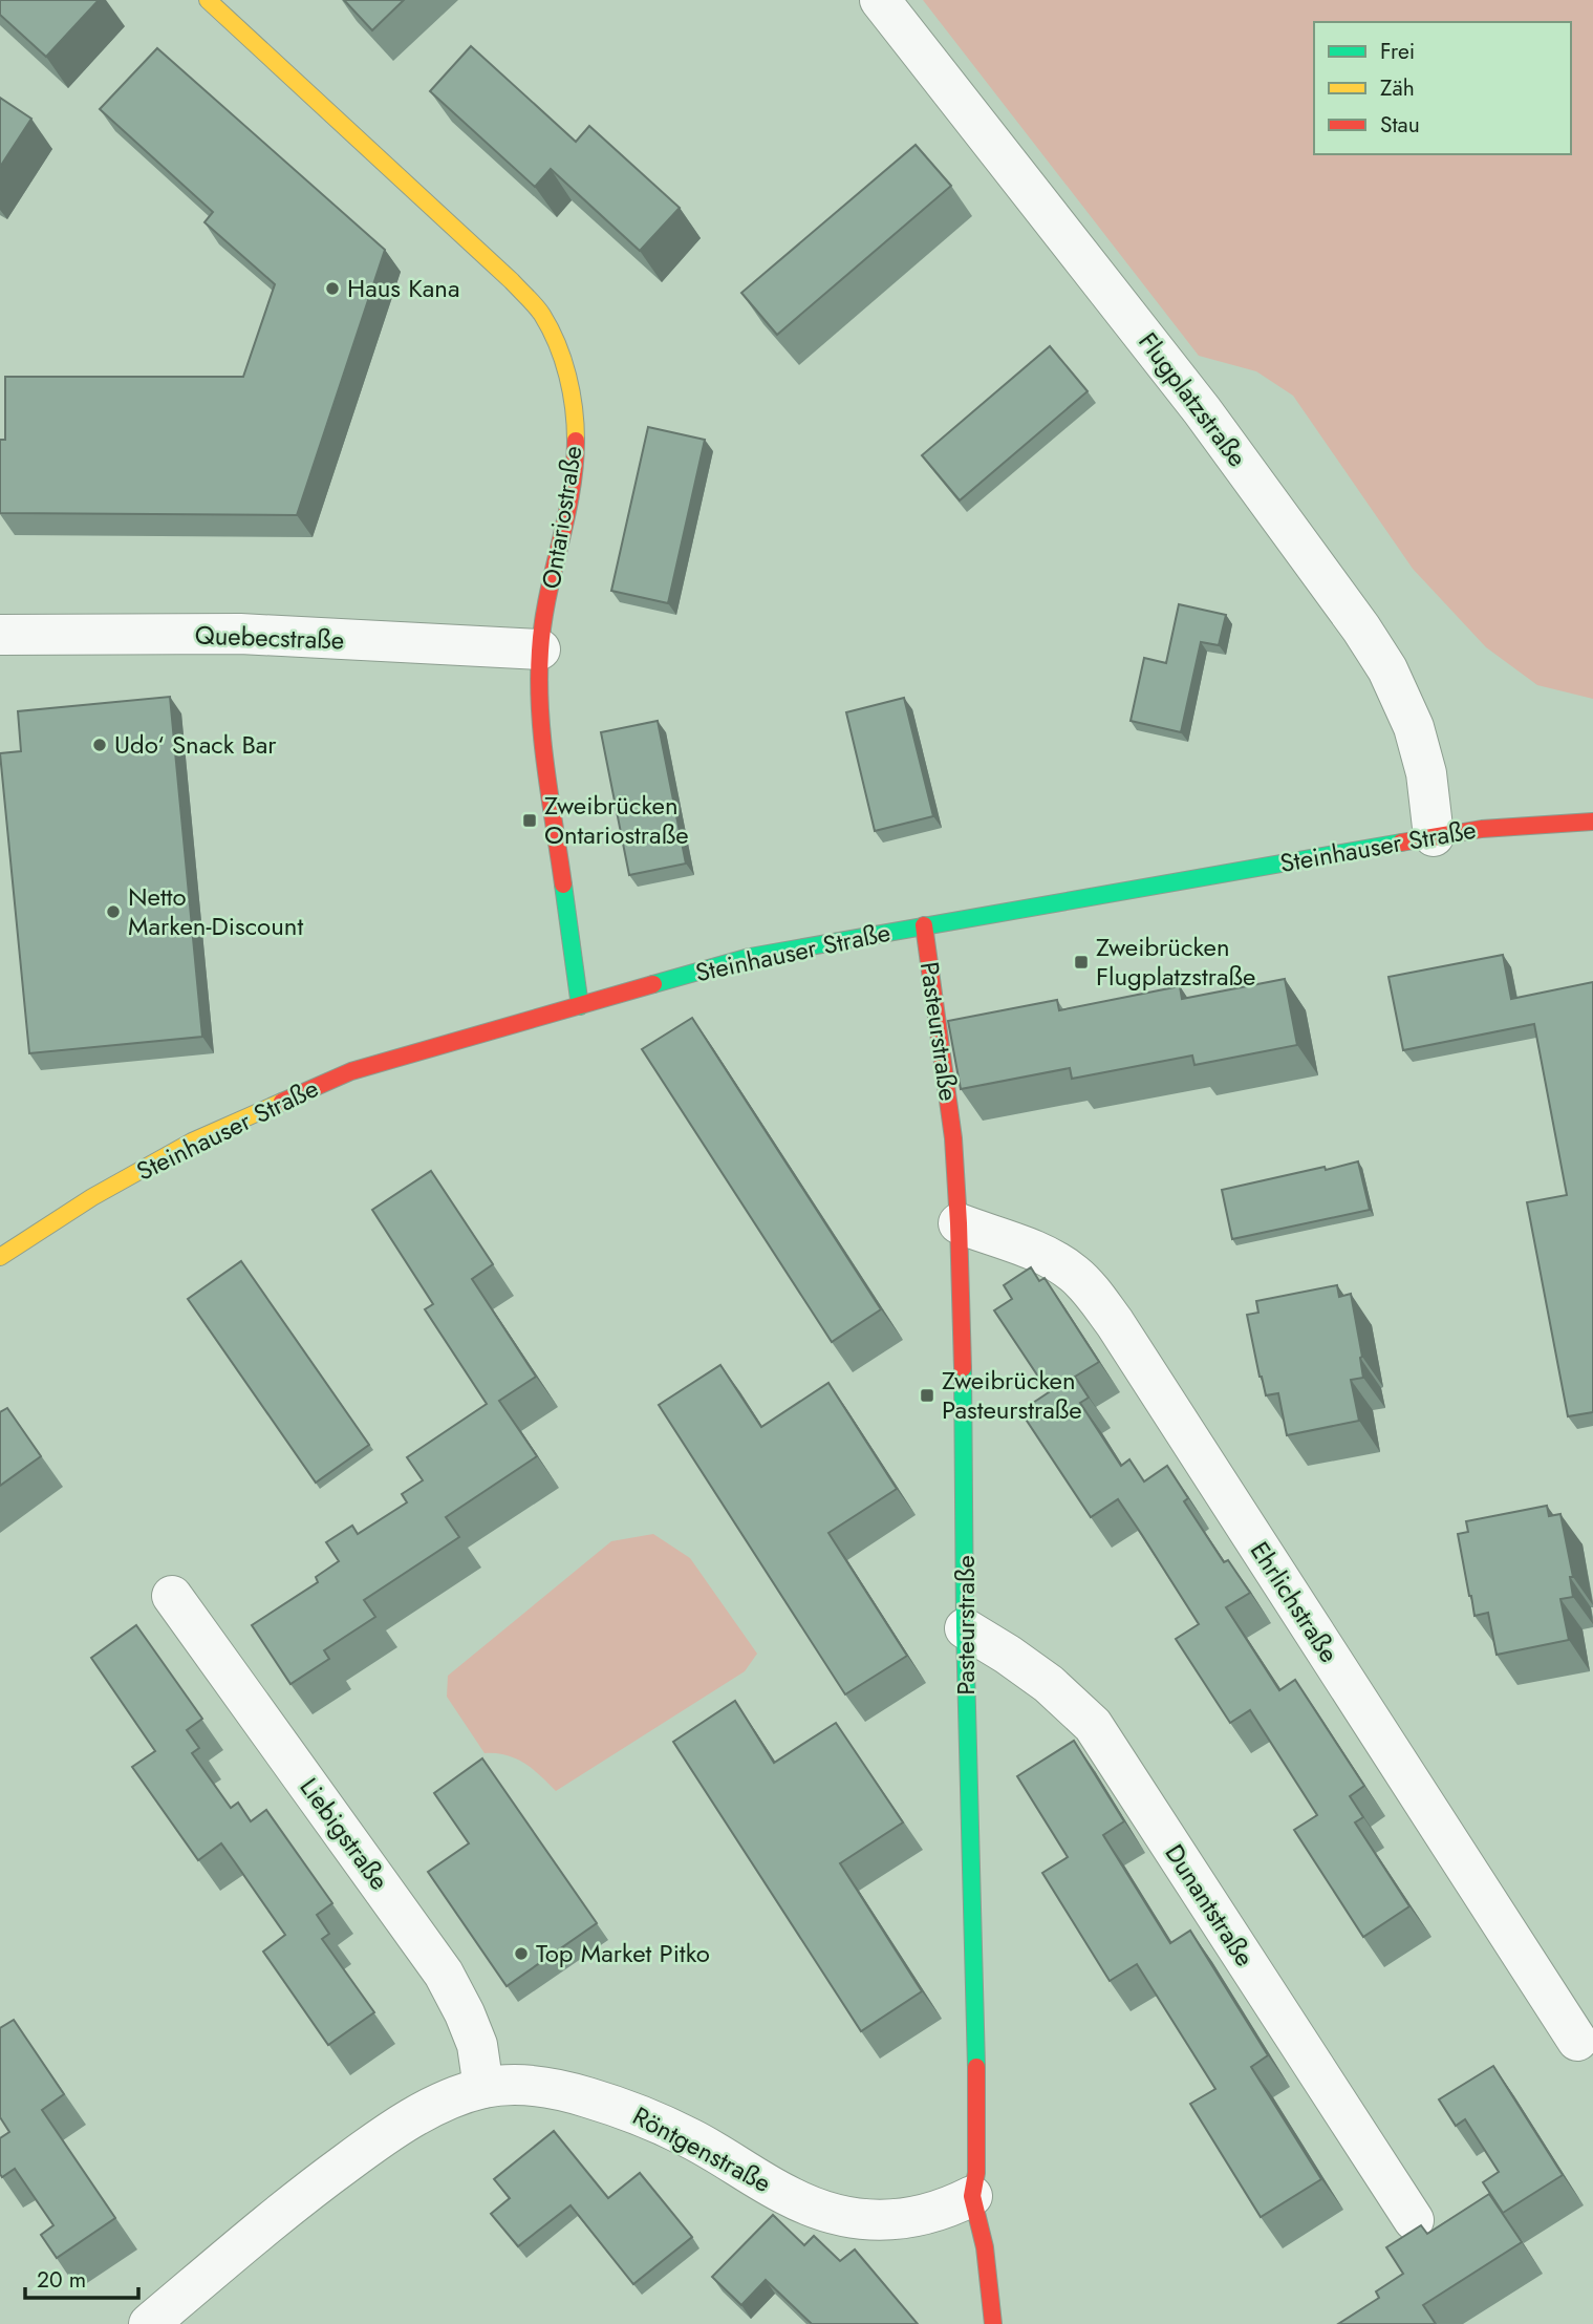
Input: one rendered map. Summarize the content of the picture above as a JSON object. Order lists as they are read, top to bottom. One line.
{"streets":{"street":["Flugplatzstraße","Ontariostraße","Quebecstraße","Steinhauser Straße","Pasteurstraße","Ehrlichstraße","Liebigstraße","Dunantstraße","Röntgenstraße"]},"crossings":[["Flugplatzstraße","Steinhauser Straße"],["Ontariostraße","Quebecstraße"],["Ontariostraße","Steinhauser Straße"],["Steinhauser Straße","Pasteurstraße"],["Pasteurstraße","Ehrlichstraße"],["Pasteurstraße","Dunantstraße"],["Pasteurstraße","Röntgenstraße"],["Liebigstraße","Röntgenstraße"]],"places":{"other":["Haus Kana","Udo‘ Snack Bar","Netto Marken-Discount","Top Market Pitko"],"transit":["Zweibrücken Ontariostraße","Zweibrücken Flugplatzstraße","Zweibrücken Pasteurstraße"]},"legend":["Frei","Zäh","Stau"],"scale_bar":"20 m"}
